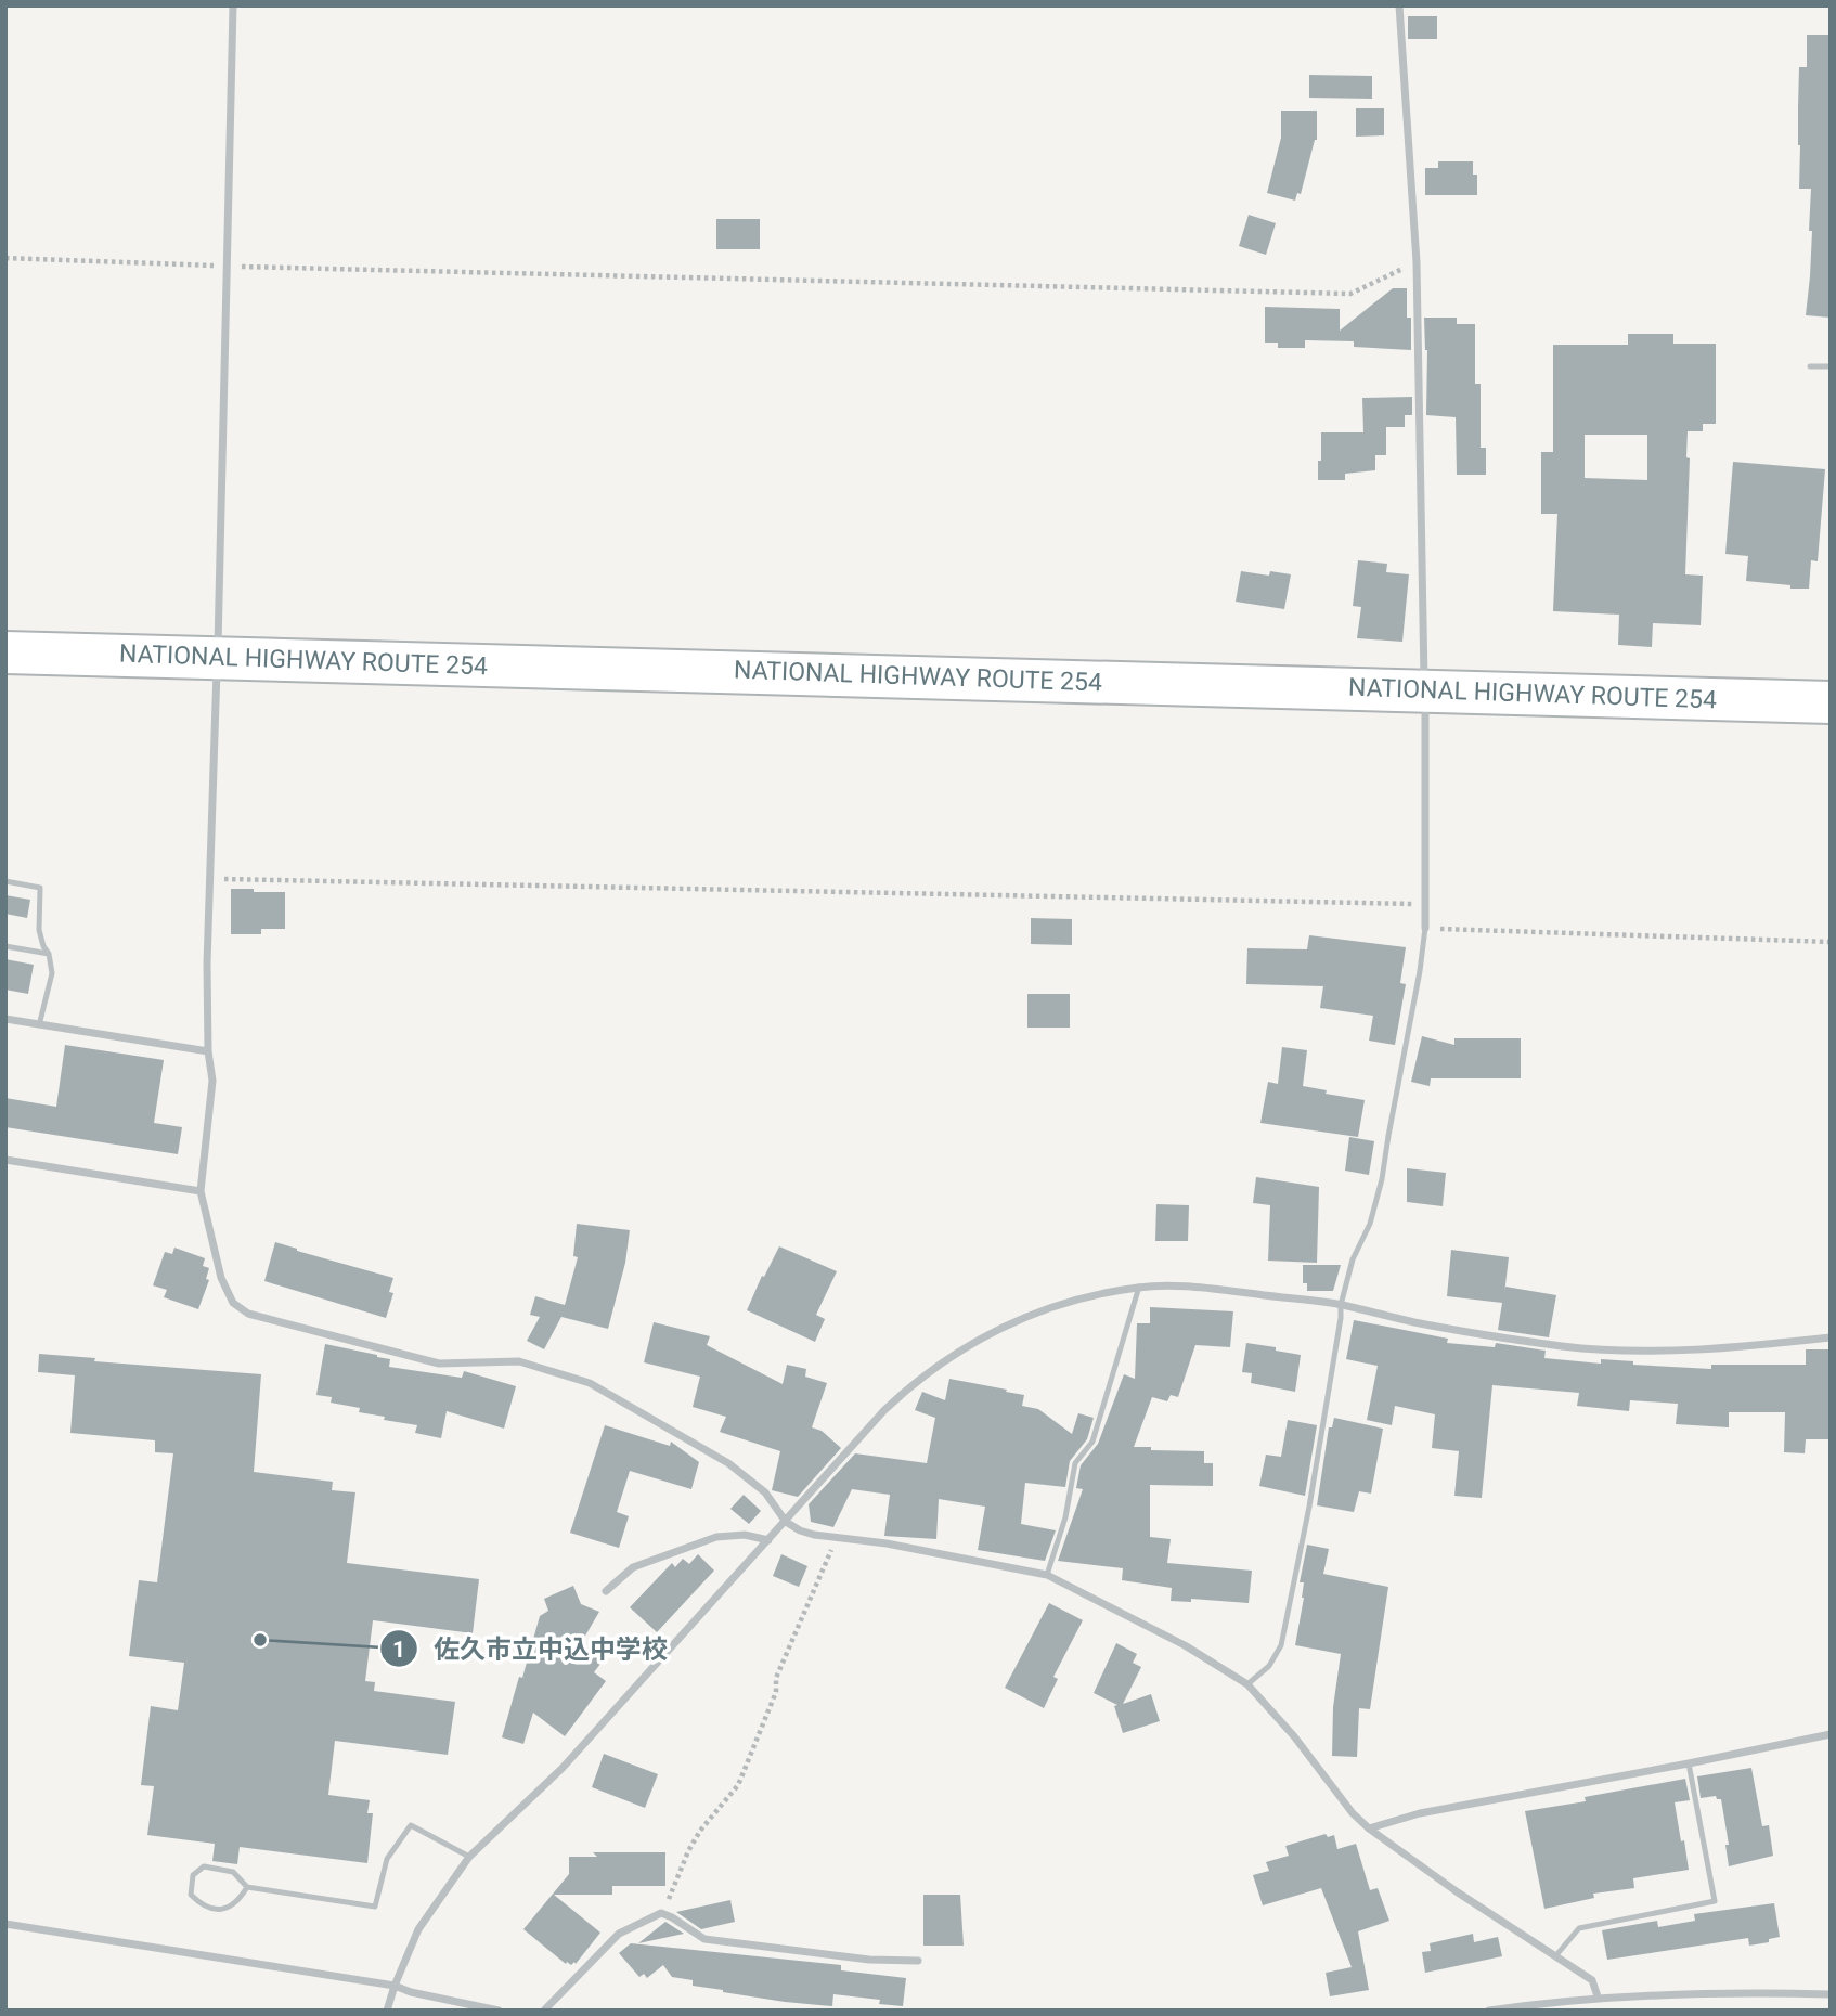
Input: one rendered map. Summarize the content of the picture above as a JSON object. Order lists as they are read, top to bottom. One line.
{"streets":{"highway":["NATIONAL HIGHWAY ROUTE 254"]},"places":["佐久市立中込中学校"]}
